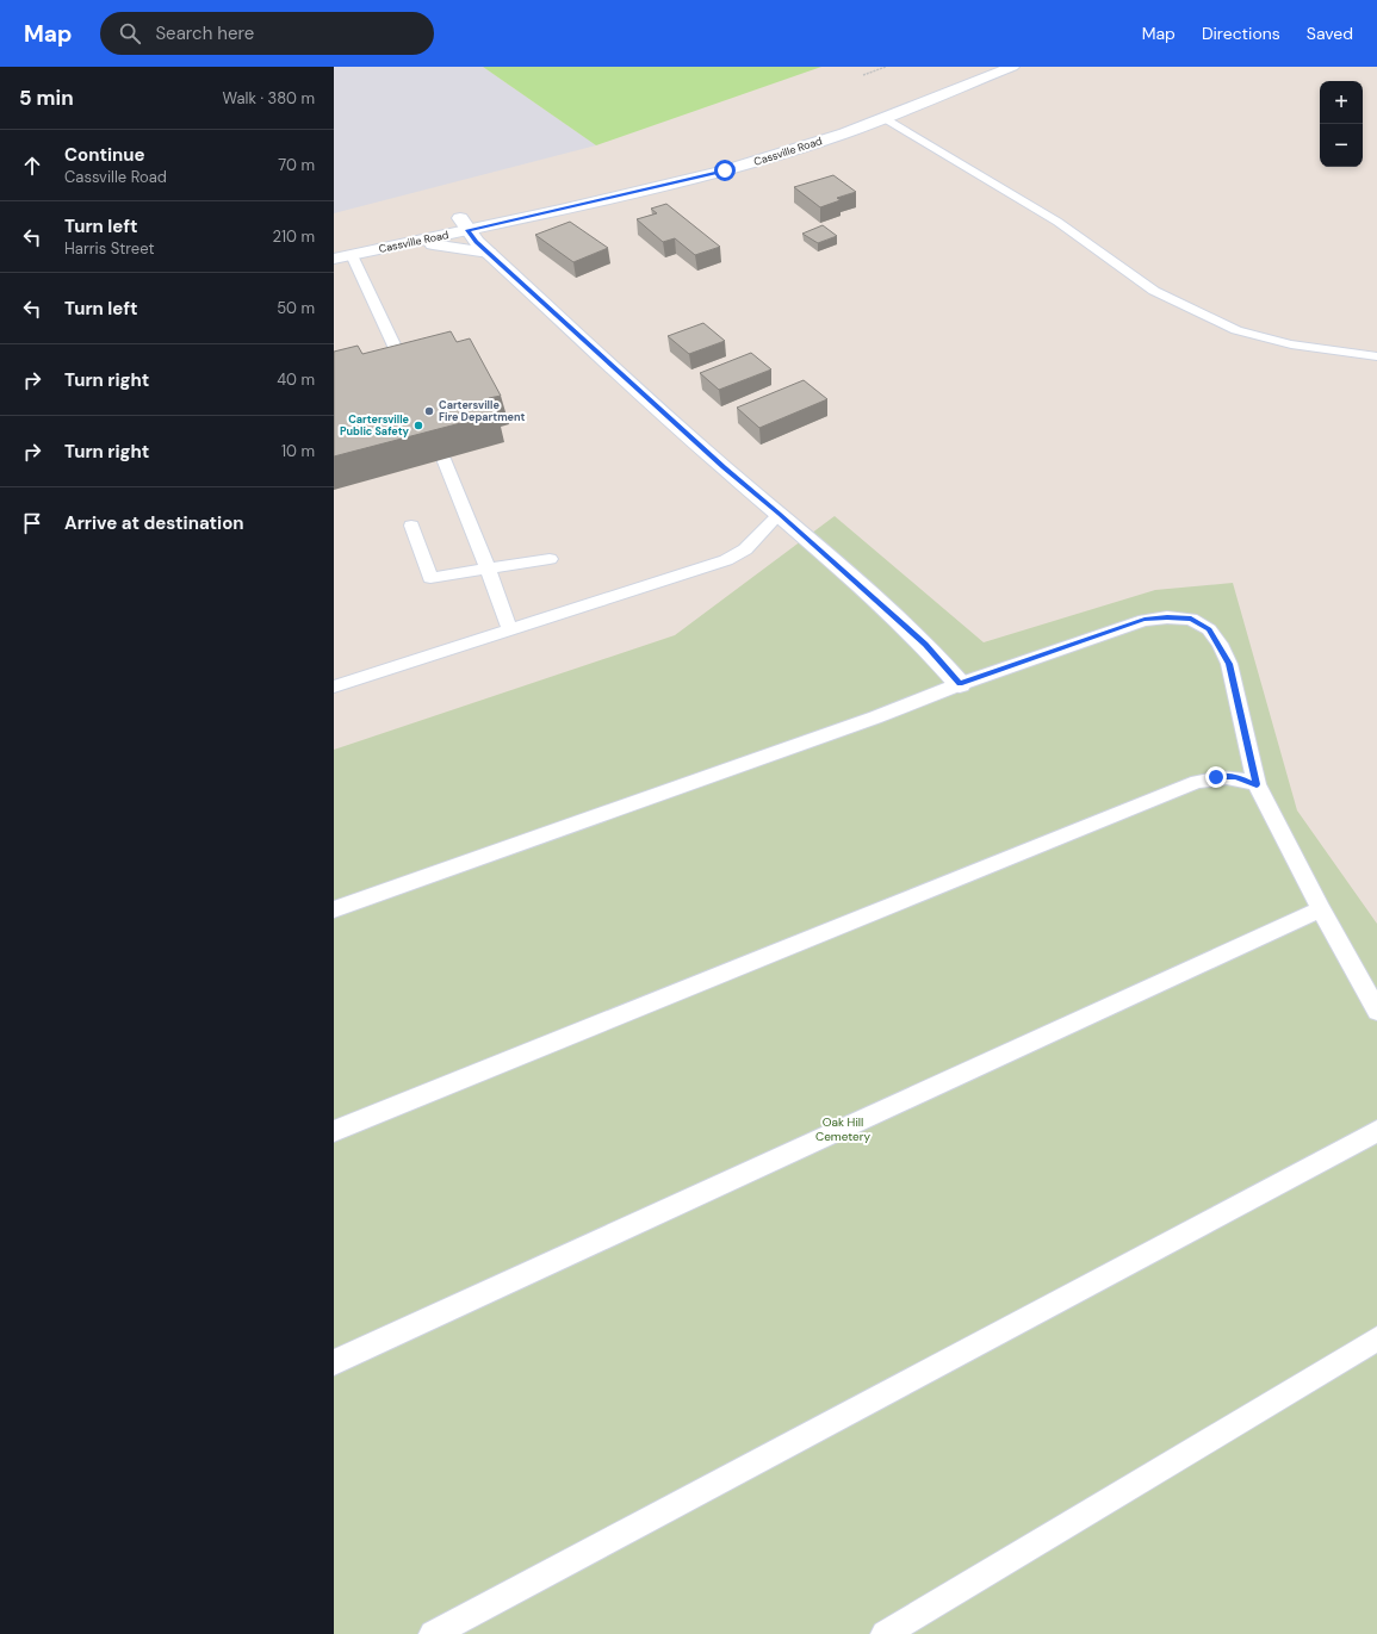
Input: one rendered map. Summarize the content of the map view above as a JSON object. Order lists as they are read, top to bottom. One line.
{"streets":{"main road":["Cassville Road"]},"parks":["Oak Hill Cemetery"],"places":["Cartersville Fire Department","Cartersville Public Safety"],"page":{"header":"Map","search":"Search here","nav":["Map","Directions","Saved"],"heading":["5 min","Walk · 380 m"],"map_buttons":["+","−"],"list":[["Continue","Cassville Road","70 m"],["Turn left","Harris Street","210 m"],["Turn left","50 m"],["Turn right","40 m"],["Turn right","10 m"],"Arrive at destination"]}}
